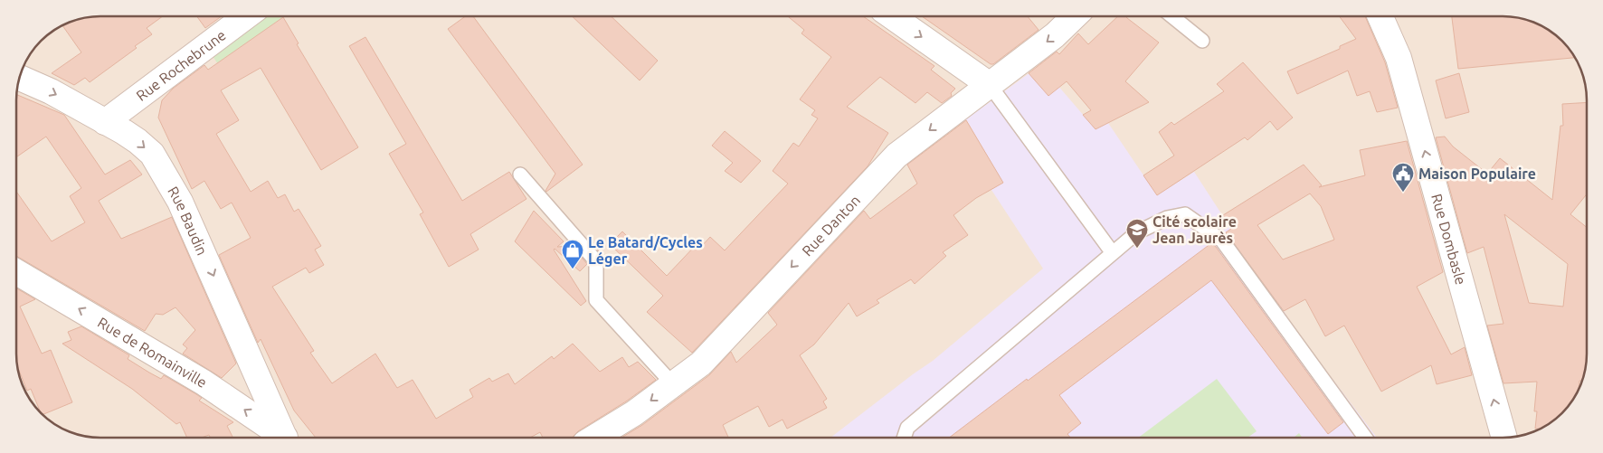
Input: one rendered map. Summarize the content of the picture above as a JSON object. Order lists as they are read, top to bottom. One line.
{"streets":{"street":["Rue Rochebrune","Rue Baudin","Rue Danton","Rue Dombasle","Rue de Romainville"]},"crossings":[["Rue Rochebrune","Rue Baudin"]],"one_way":["Rue Baudin","Rue Danton","Rue Dombasle","Rue de Romainville"],"places":{"public building":["Maison Populaire"],"school or university":["Cité scolaire Jean Jaurès"],"shop":["Le Batard/Cycles Léger"]}}
